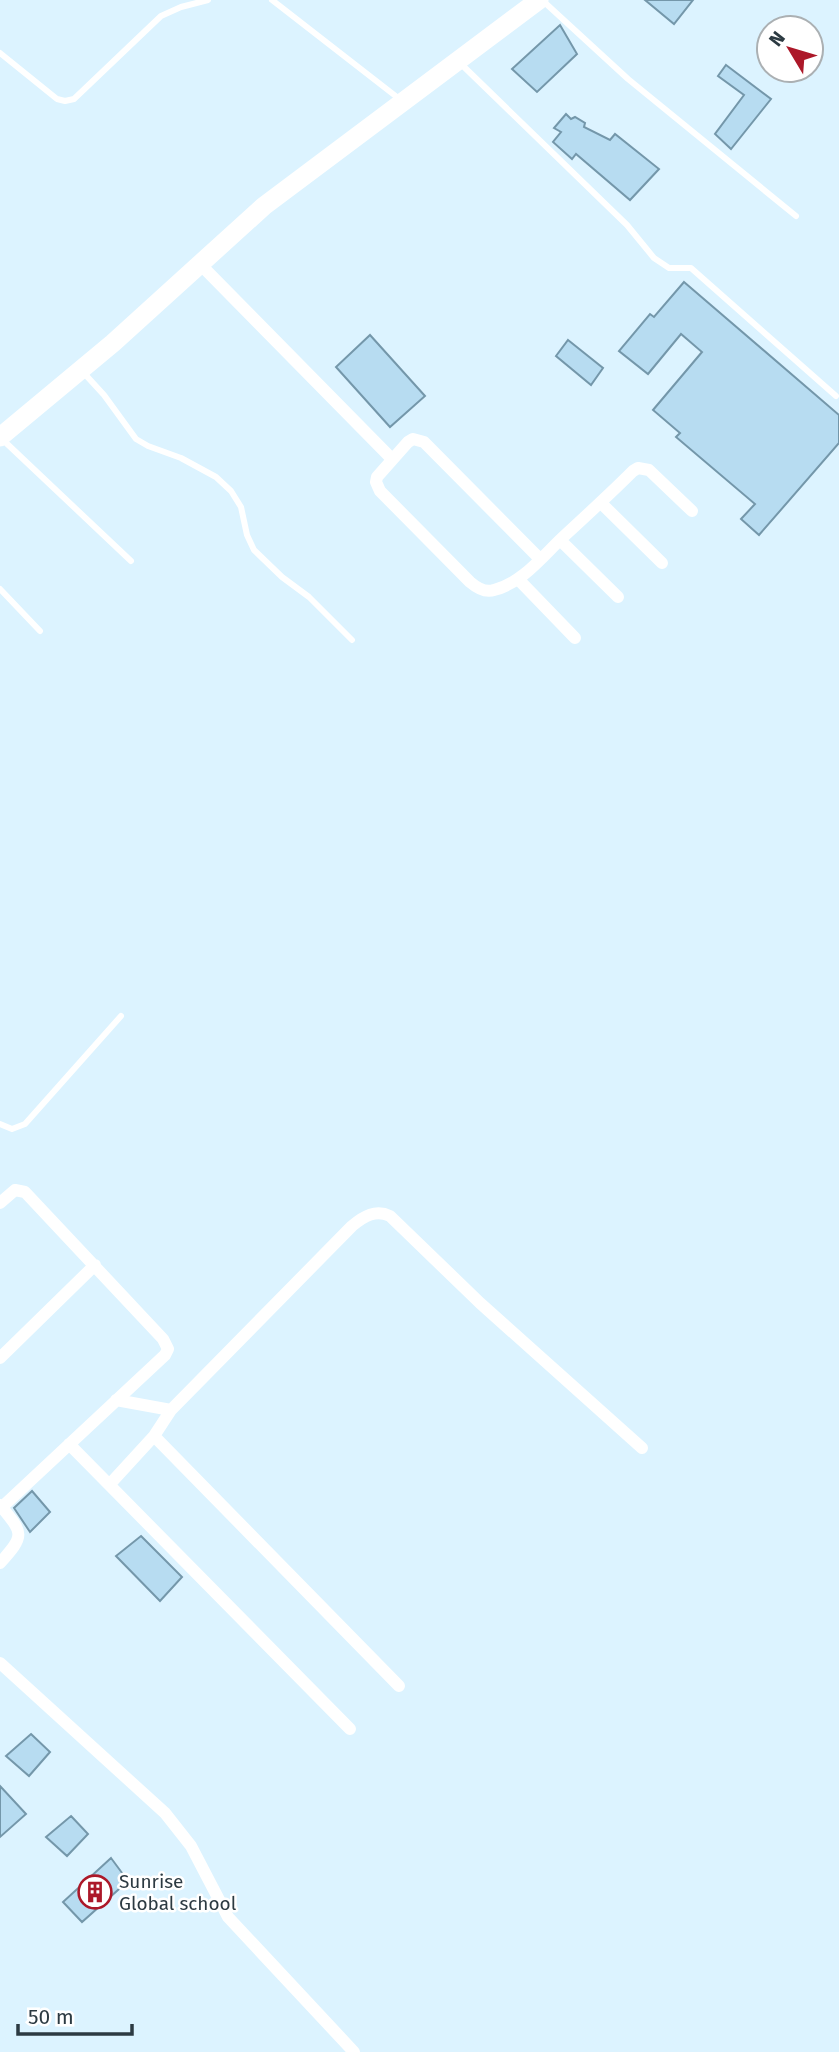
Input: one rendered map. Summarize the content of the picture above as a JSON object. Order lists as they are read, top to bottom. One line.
{"places":{"building":["Sunrise Global school"]},"scale_bar":"50 m","north":"top left"}
